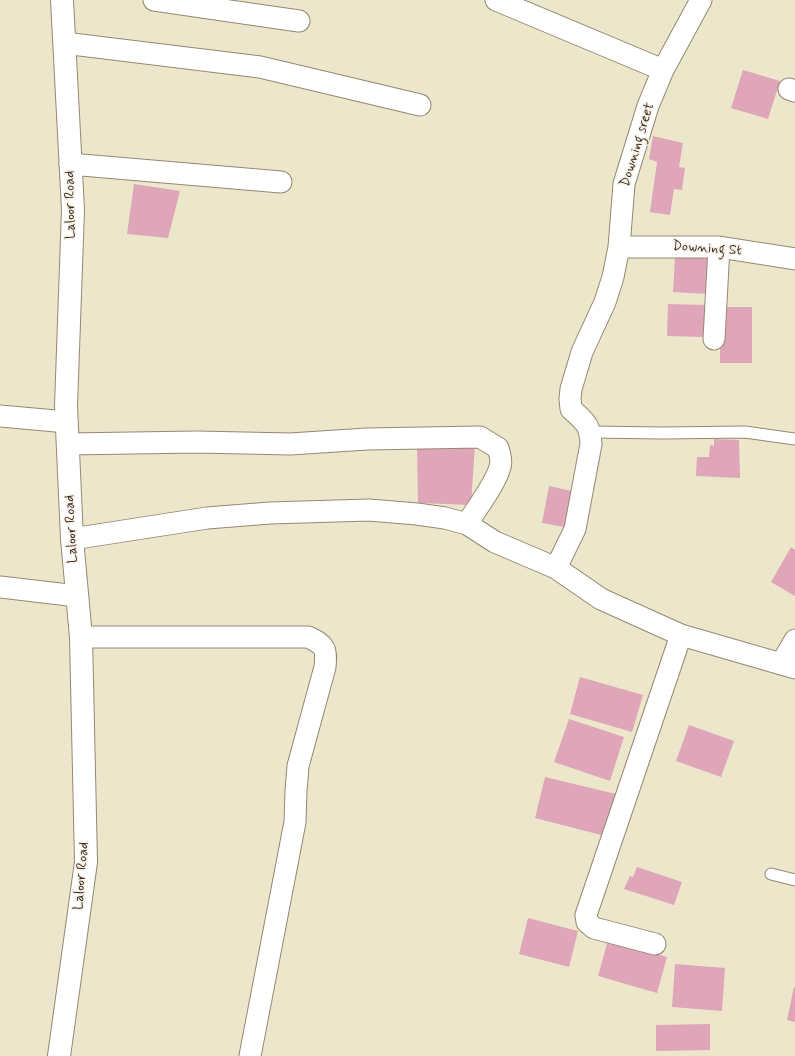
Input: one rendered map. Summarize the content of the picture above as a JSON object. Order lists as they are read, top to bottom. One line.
{"streets":{"street":["Downing sreet","Laloor Road","Downing St"]},"crossings":[["Downing sreet","Downing St"]]}
